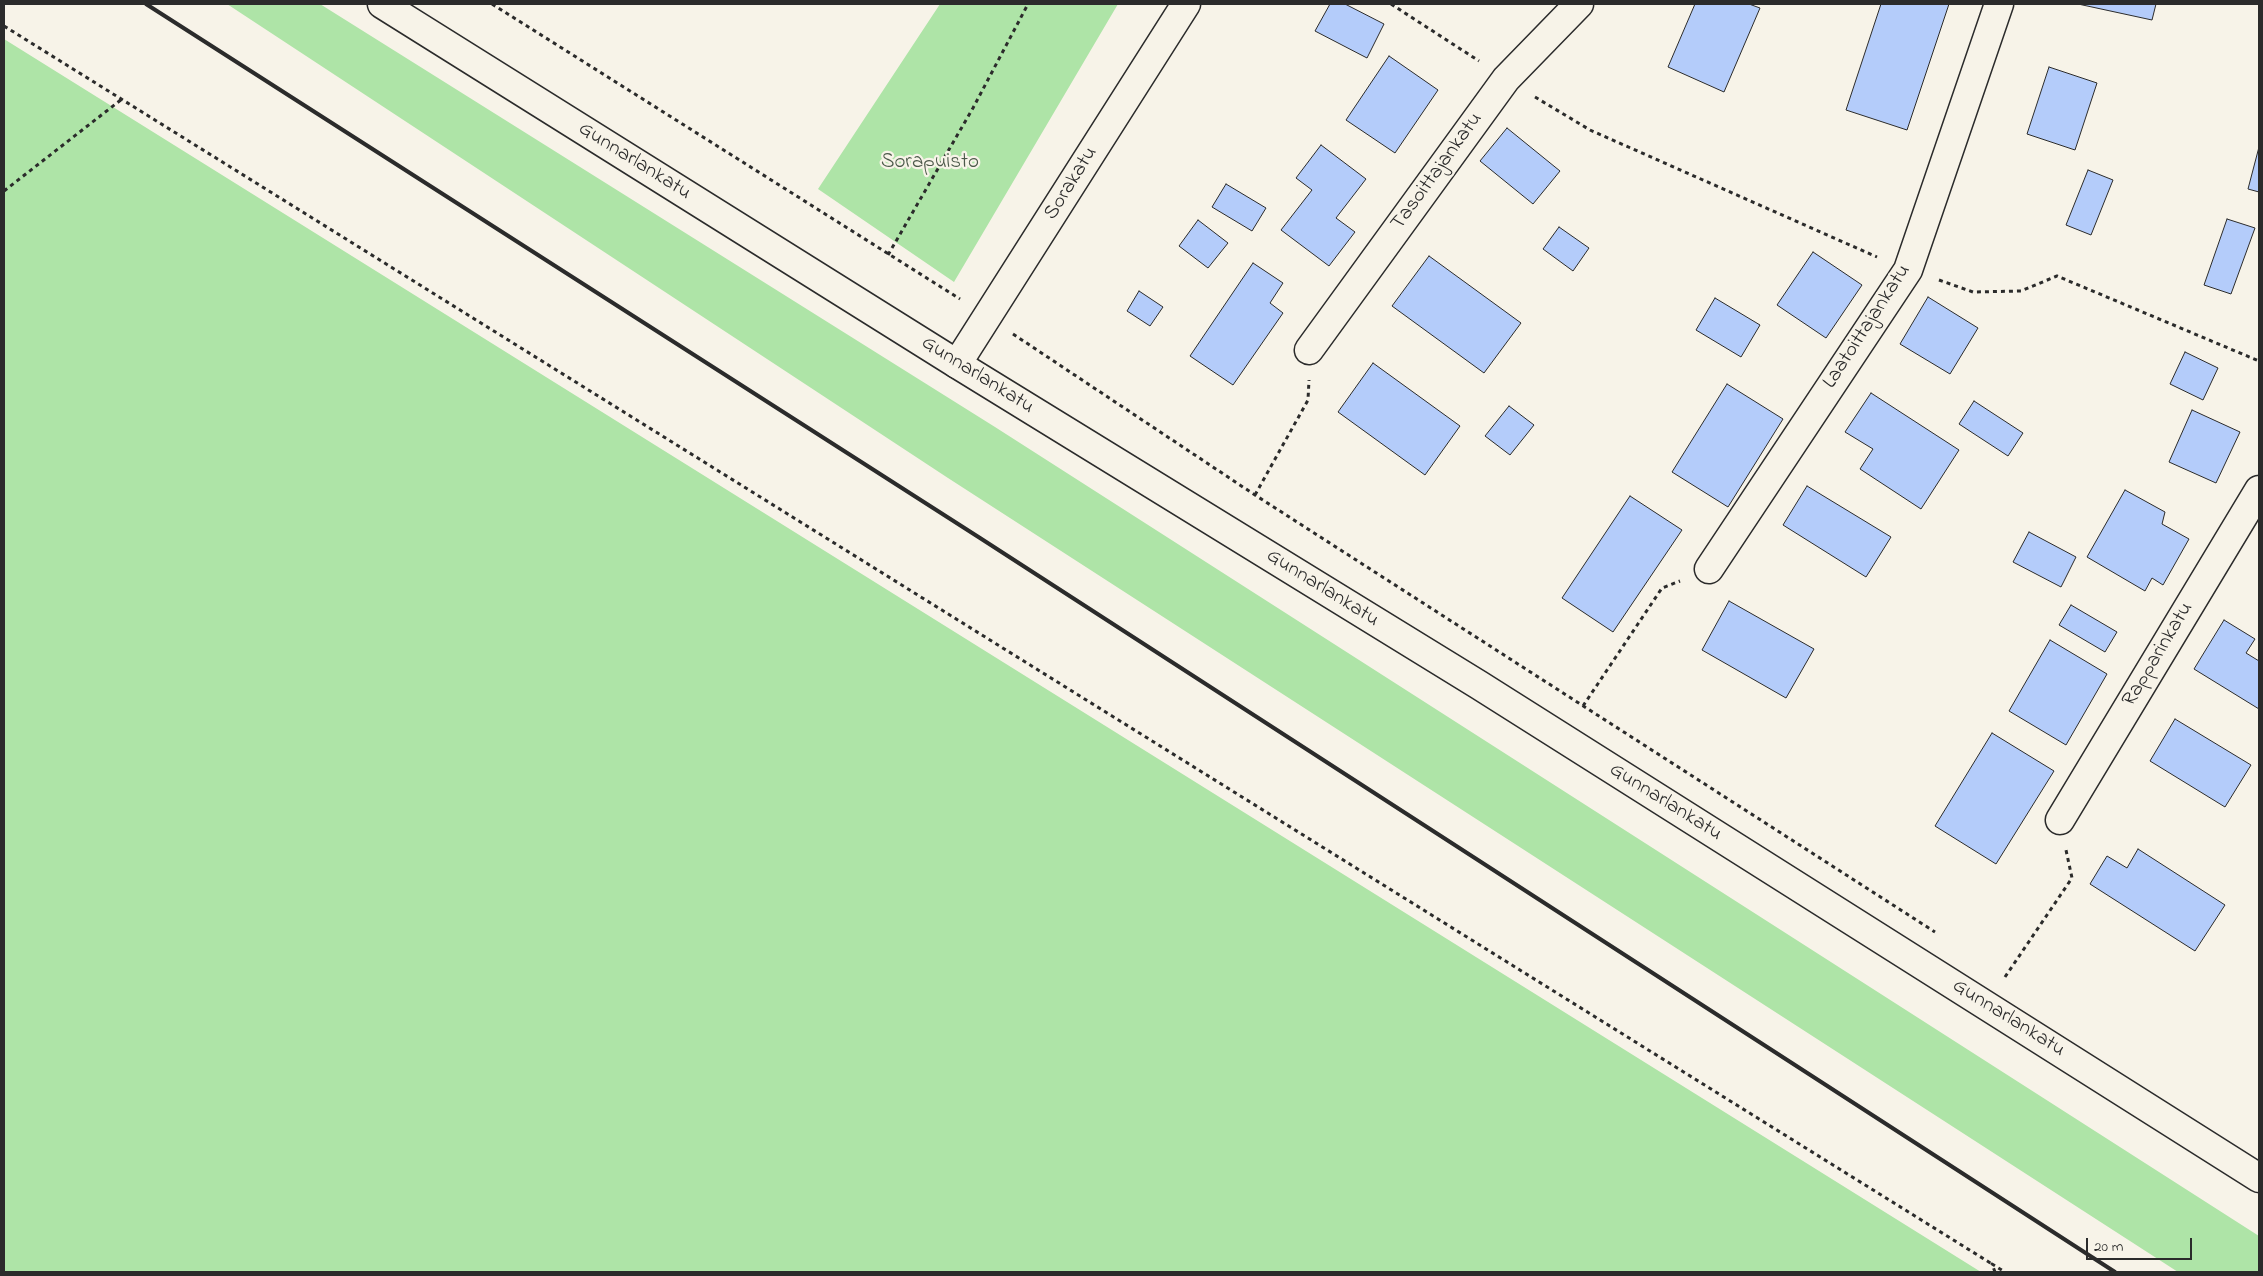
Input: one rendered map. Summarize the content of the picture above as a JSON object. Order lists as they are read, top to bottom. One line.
{"streets":{"street":["Gunnarlankatu","Tasoittajankatu","Sorakatu","Laatoittajankatu","Rapparinkatu"]},"crossings":[["Gunnarlankatu","Sorakatu"]],"parks":["Sorapuisto"],"scale_bar":"20 m"}
